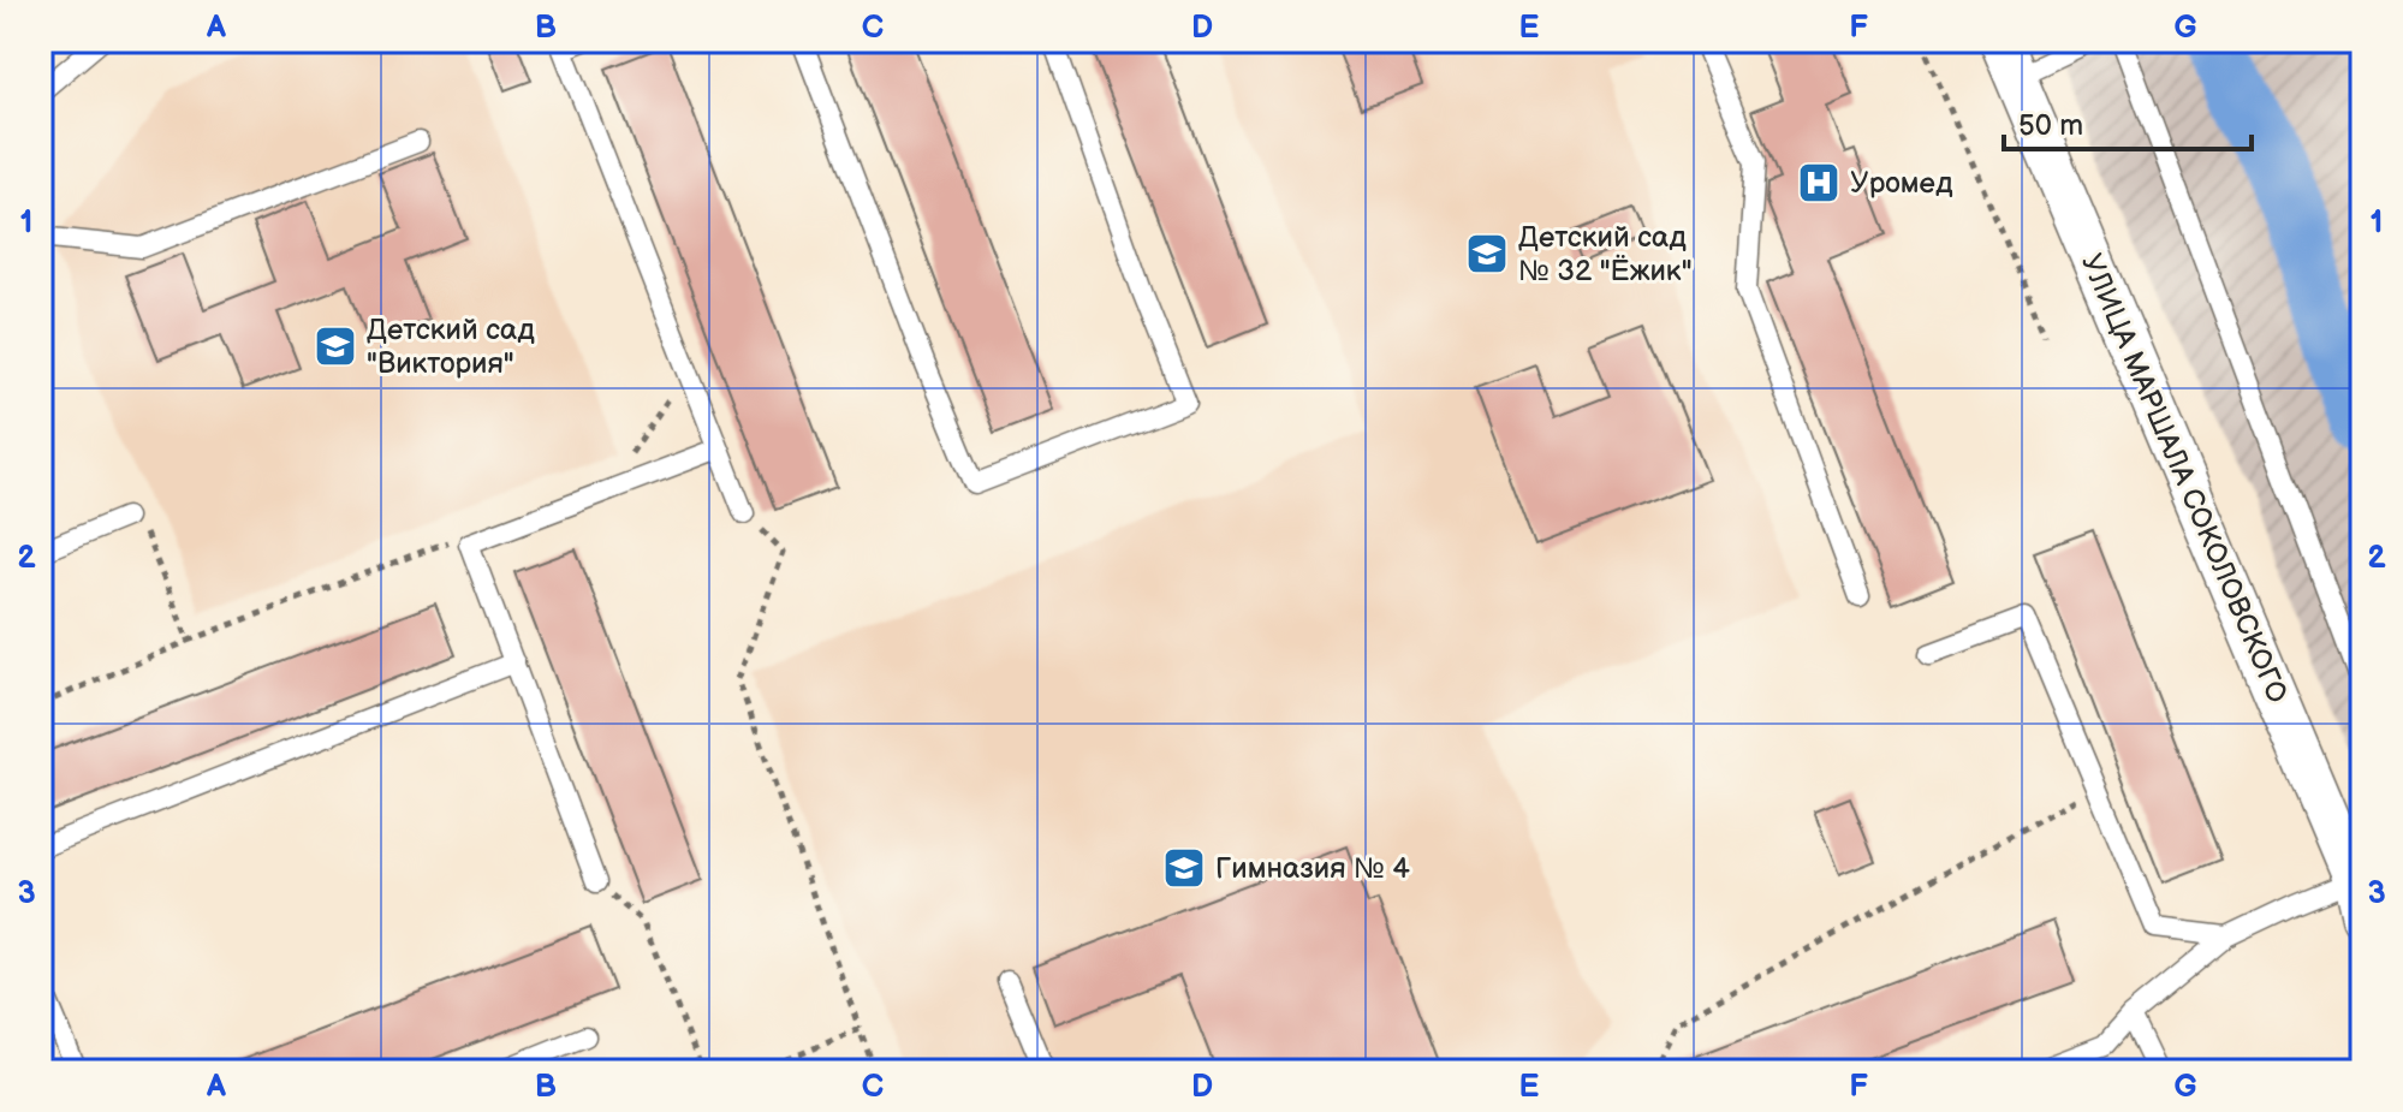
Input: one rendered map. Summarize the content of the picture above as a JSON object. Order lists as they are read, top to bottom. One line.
{"streets":{"street":["УЛИЦА МАРШАЛА СОКОЛОВСКОГО"]},"places":{"hospital":["Уромед"],"school or university":["Детский сад № 32 \"Ёжик\"","Детский сад \"Виктория\"","Гимназия № 4"]},"scale_bar":"50 m","grid":{"columns":["A","B","C","D","E","F","G"],"rows":["1","2","3"]}}
